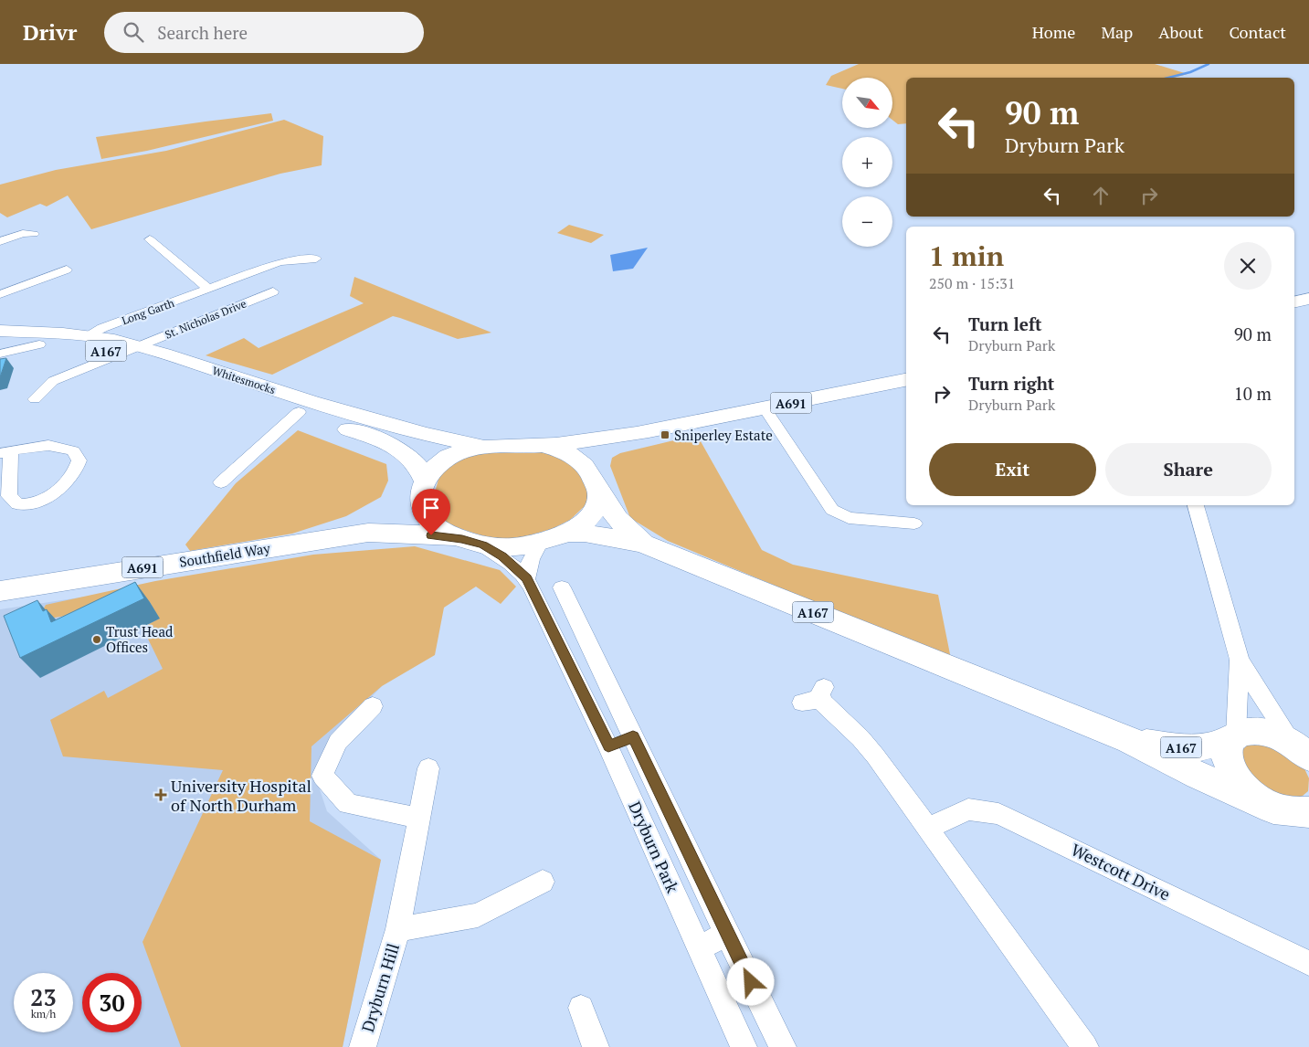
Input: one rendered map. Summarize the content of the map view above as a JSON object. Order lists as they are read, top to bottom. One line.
{"streets":{"highway":["A167","Whitesmocks","A691","Southfield Way"],"street":["Long Garth","St. Nicholas Drive","Dryburn Park","Westcott Drive","Dryburn Hill"]},"crossings":[["Long Garth","Whitesmocks"],["St. Nicholas Drive","Whitesmocks"],["A167","Whitesmocks"],["A167","A691"],["A167","Southfield Way"],["A167","Dryburn Park"],["Whitesmocks","A691"],["Whitesmocks","Southfield Way"],["Whitesmocks","Dryburn Park"],["A691","Southfield Way"],["A691","Dryburn Park"],["Southfield Way","Dryburn Park"]],"places":{"transit":["Sniperley Estate"],"other":["Trust Head Offices"],"health":["University Hospital of North Durham"]},"north":"bottom right","page":{"header":"Drivr","search":"Search here","nav":["Home","Map","About","Contact"],"map_buttons":["+","−"],"turn":["90 m","Dryburn Park"],"heading":["1 min","250 m · 15:31"],"list":[{"name":"Turn left","note":"Dryburn Park","value":"90 m"},{"name":"Turn right","note":"Dryburn Park","value":"10 m"}],"buttons":["Exit","Share"],"speed":"23 km/h","limit":"30"}}
